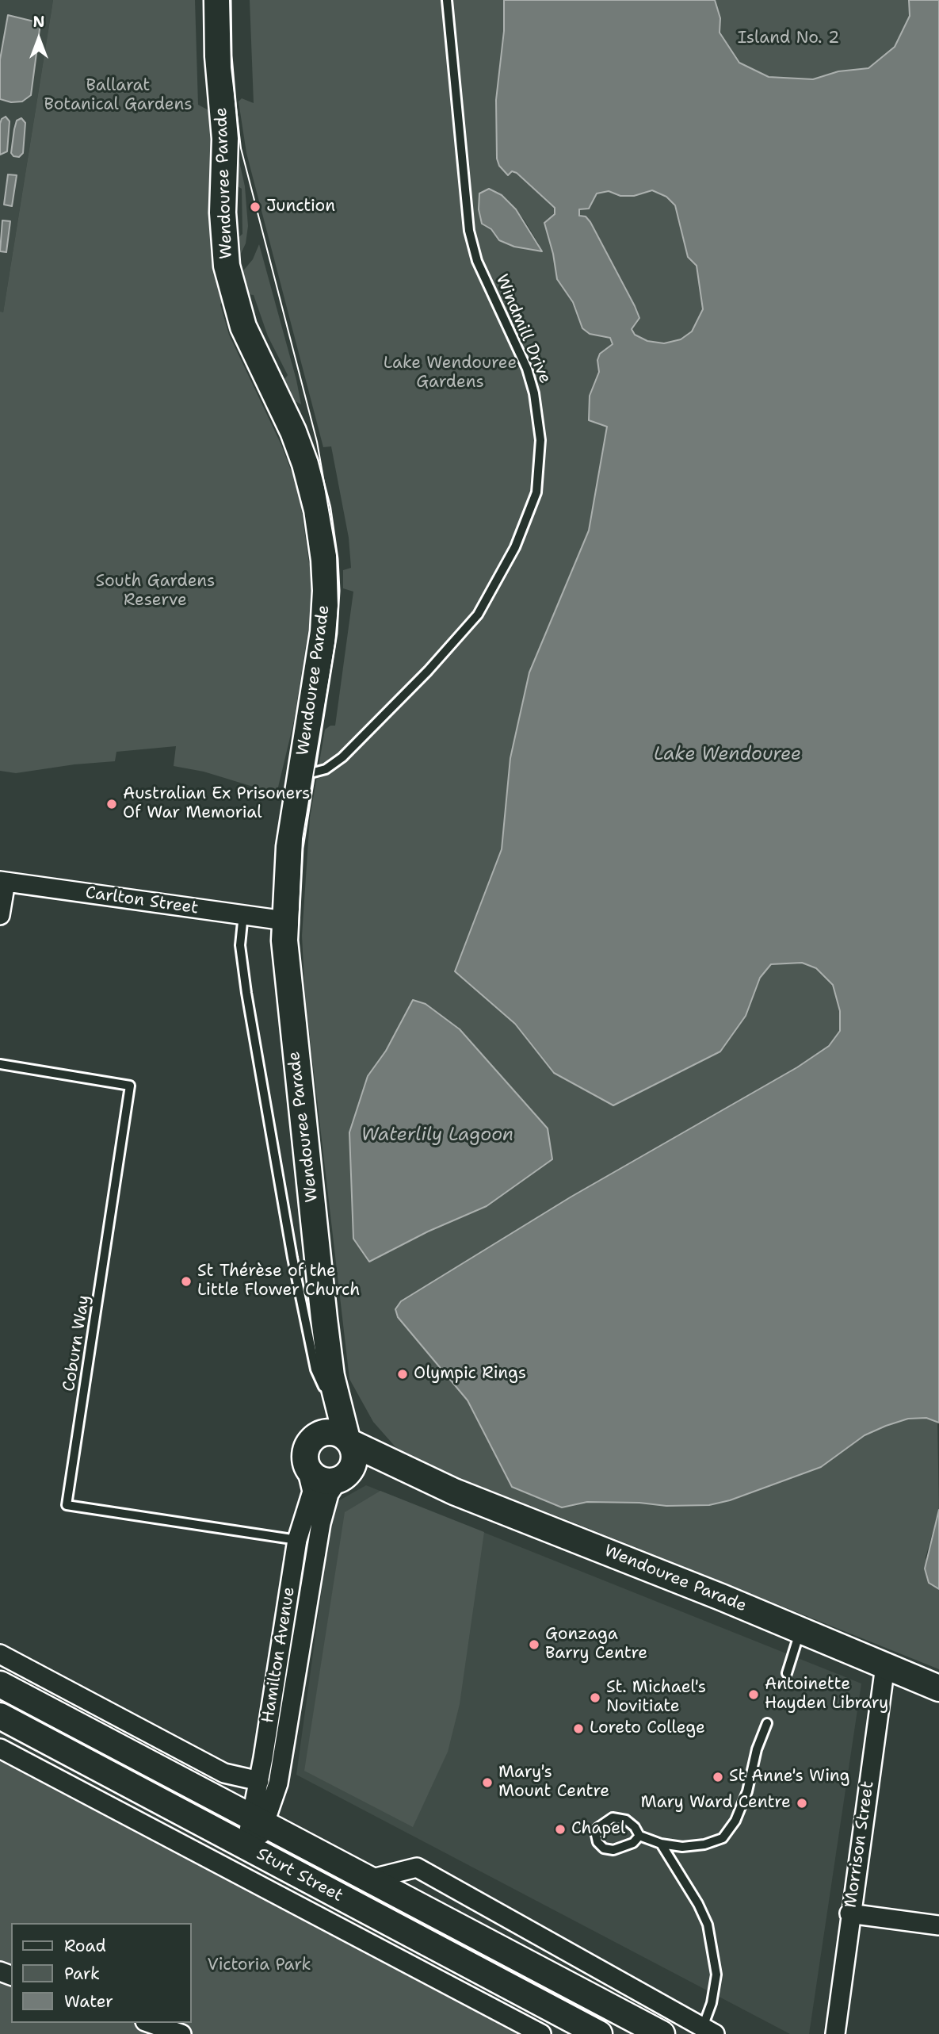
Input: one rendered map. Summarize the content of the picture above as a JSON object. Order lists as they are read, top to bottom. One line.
{"streets":{"street":["Wendouree Parade","Carlton Street","Hamilton Avenue","Morrison Street","Sturt Street"],"lane":["Windmill Drive","Coburn Way"]},"crossings":[["Wendouree Parade","Windmill Drive"],["Wendouree Parade","Carlton Street"],["Wendouree Parade","Hamilton Avenue"],["Wendouree Parade","Morrison Street"],["Coburn Way","Hamilton Avenue"],["Hamilton Avenue","Sturt Street"]],"water":["Lake Wendouree","Waterlily Lagoon"],"parks":["Island No. 2","Ballarat Botanical Gardens","Lake Wendouree Gardens","South Gardens Reserve","Victoria Park"],"places":["Junction","Australian Ex Prisoners Of War Memorial","St Thérèse of the Little Flower Church","Olympic Rings","Gonzaga Barry Centre","Antoinette Hayden Library","St. Michael's Novitiate","Loreto College","St Anne's Wing","Mary's Mount Centre","Mary Ward Centre","Chapel"],"legend":["Road","Park","Water"],"north":"top"}
